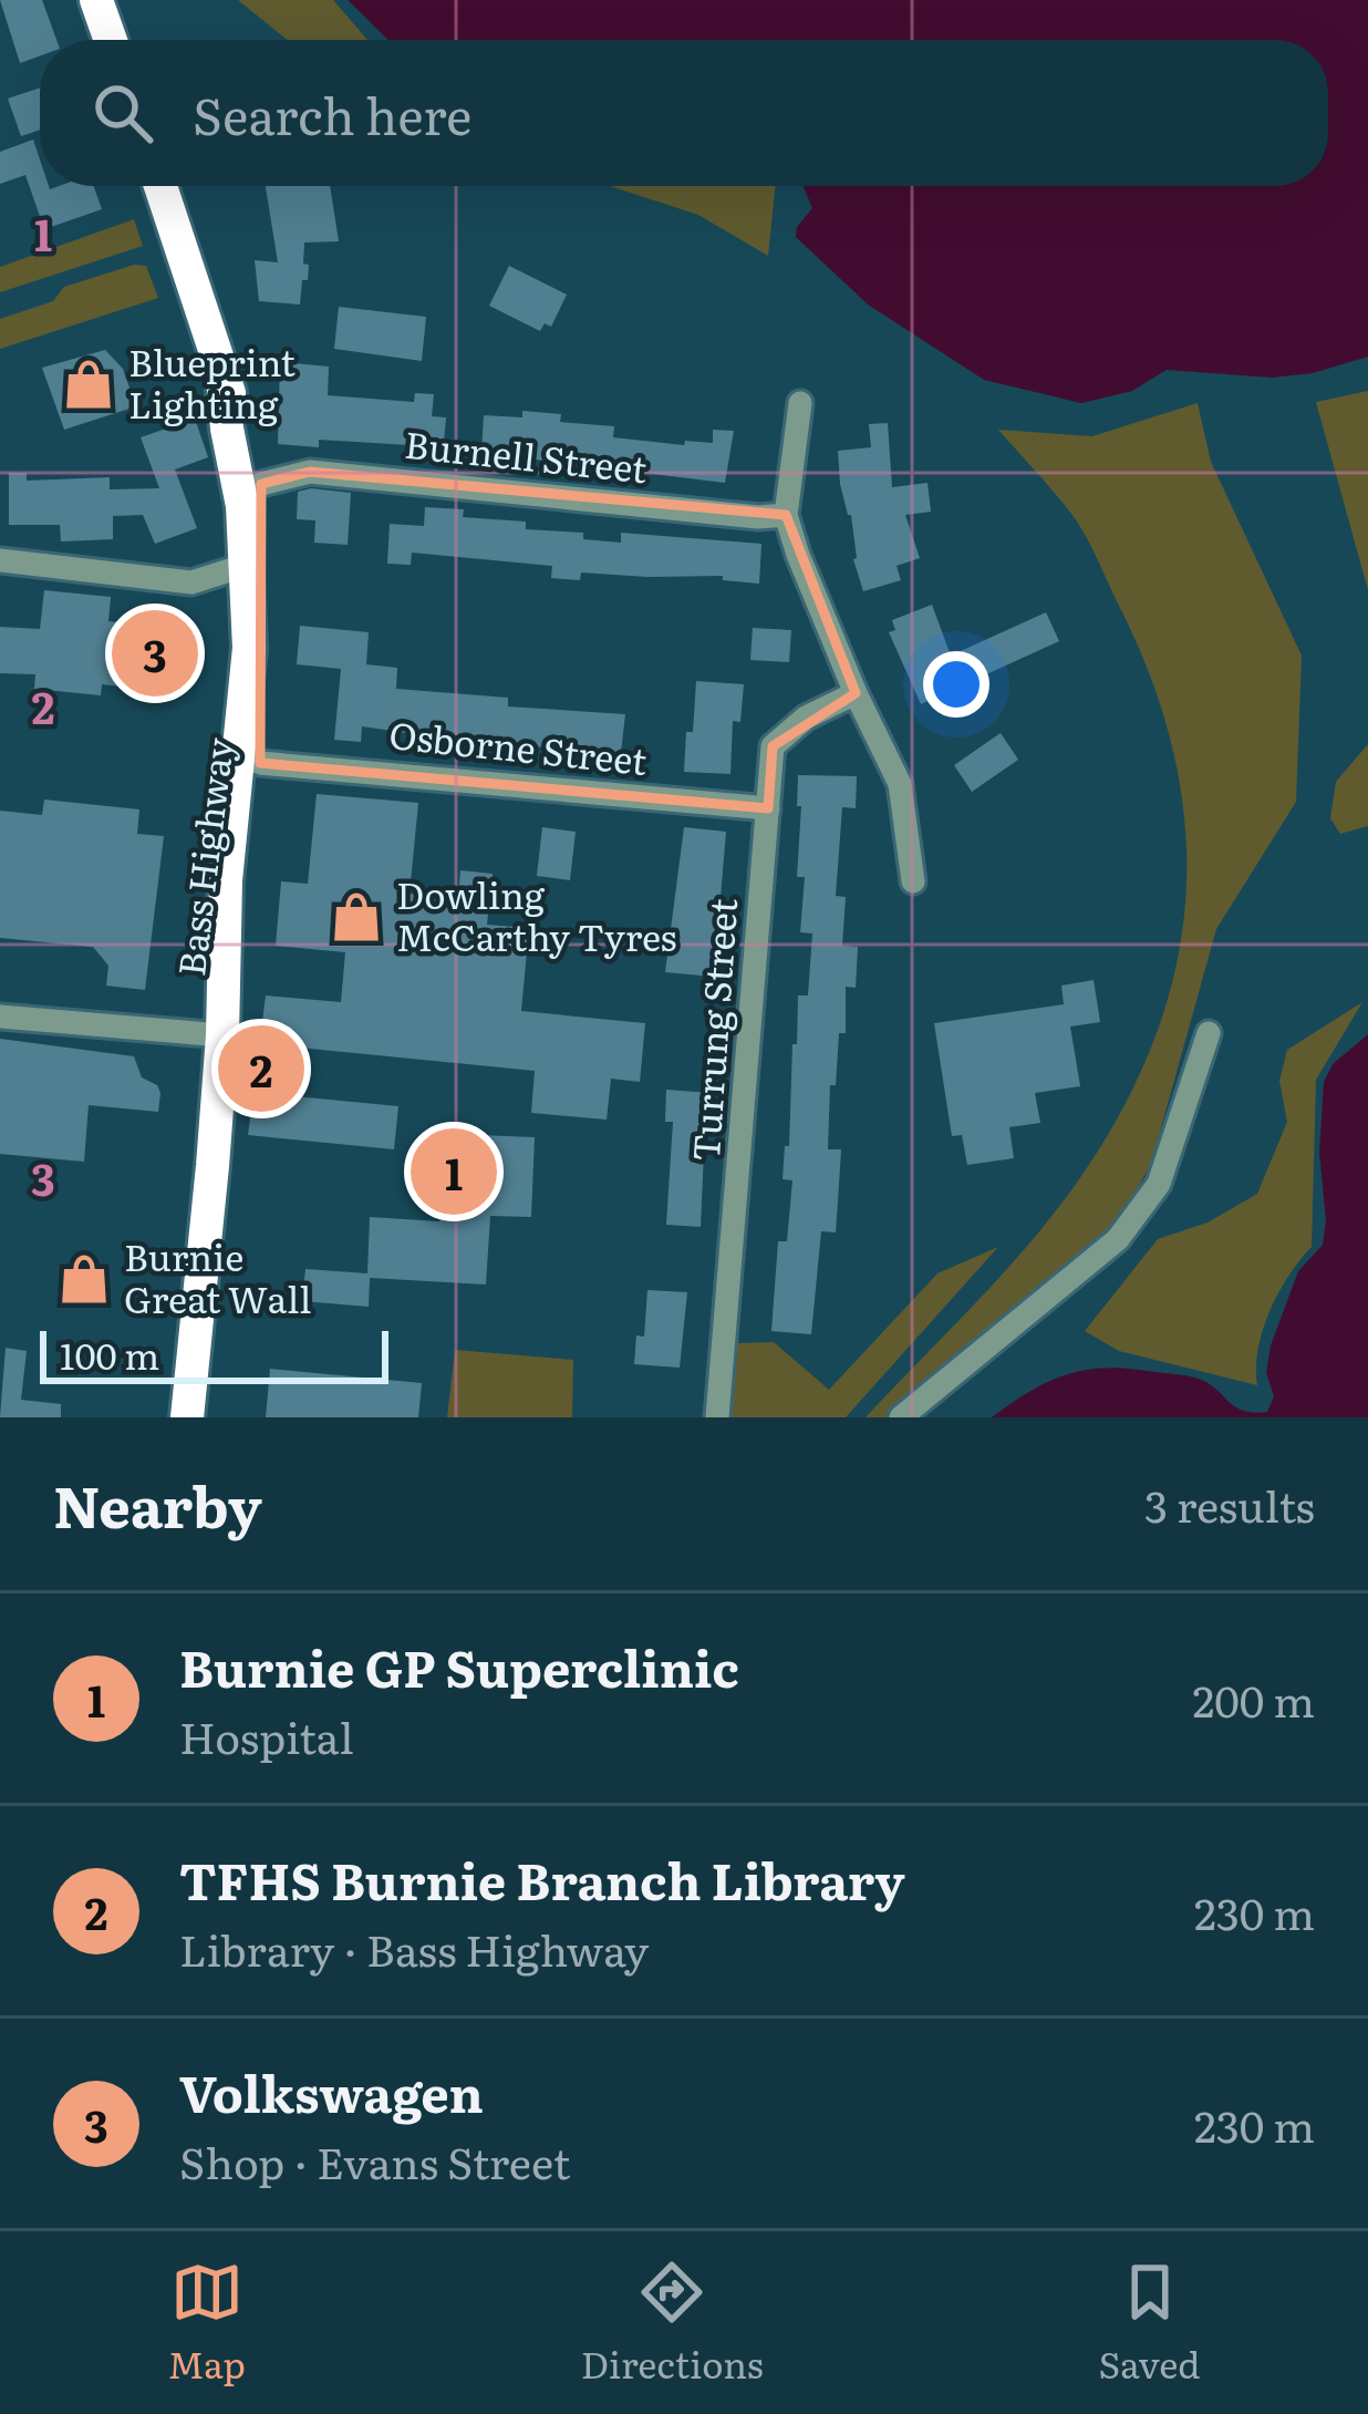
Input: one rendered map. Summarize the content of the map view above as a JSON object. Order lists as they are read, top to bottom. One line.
{"streets":{"highway":["Bass Highway"],"street":["Burnell Street","Osborne Street","Turrung Street"]},"crossings":[["Burnell Street","Bass Highway"],["Osborne Street","Bass Highway"],["Osborne Street","Turrung Street"]],"places":{"shop":["Blueprint Lighting","Dowling McCarthy Tyres","Burnie Great Wall"]},"scale_bar":"100 m","page":{"search":"Search here","pins":["3","2","1"],"scale":"100 m","heading":["Nearby","3 results"],"list":[{"mark":"1","name":"Burnie GP Superclinic","note":"Hospital","value":"200 m"},{"mark":"2","name":"TFHS Burnie Branch Library","note":"Library · Bass Highway","value":"230 m"},{"mark":"3","name":"Volkswagen","note":"Shop · Evans Street","value":"230 m"}],"nav":["Map","Directions","Saved"]},"grid":{"rows":["1","2","3"]}}
